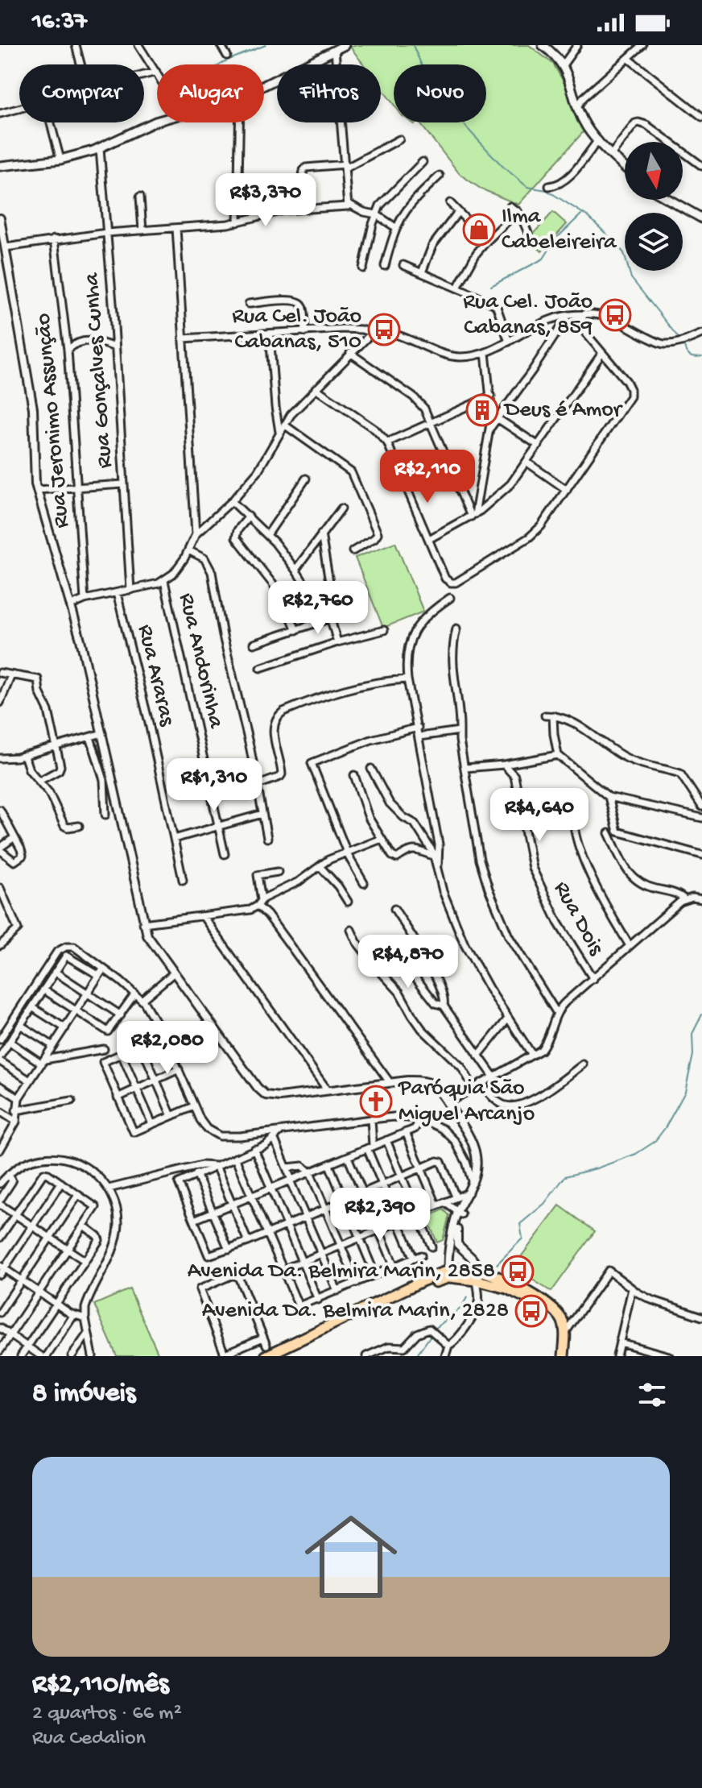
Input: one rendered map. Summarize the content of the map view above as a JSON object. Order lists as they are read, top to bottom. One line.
{"streets":{"street":["Rua Gonçalves Cunha","Rua Jeronimo Assunção","Rua Andorinha","Rua Araras","Rua Dois"]},"places":{"shop":["Ilma Cabeleireira"],"bus stop":["Rua Cel. João Cabanas, 859","Rua Cel. João Cabanas, 510","Avenida Da. Belmira Marin, 2858","Avenida Da. Belmira Marin, 2828"],"building":["Deus é Amor"],"church":["Paróquia São Miguel Arcanjo"]},"north":"bottom","page":{"status":"16:37","chip":["Comprar","Alugar","Filtros","Novo"],"price":["R$3,370","R$2,110","R$2,760","R$1,310","R$4,640","R$4,870","R$2,080","R$2,390"],"heading":"8 imóveis","list":[{"name":"R$2,110/mês","note":"2 quartos · 66 m² · Rua Cedalion"}]}}
